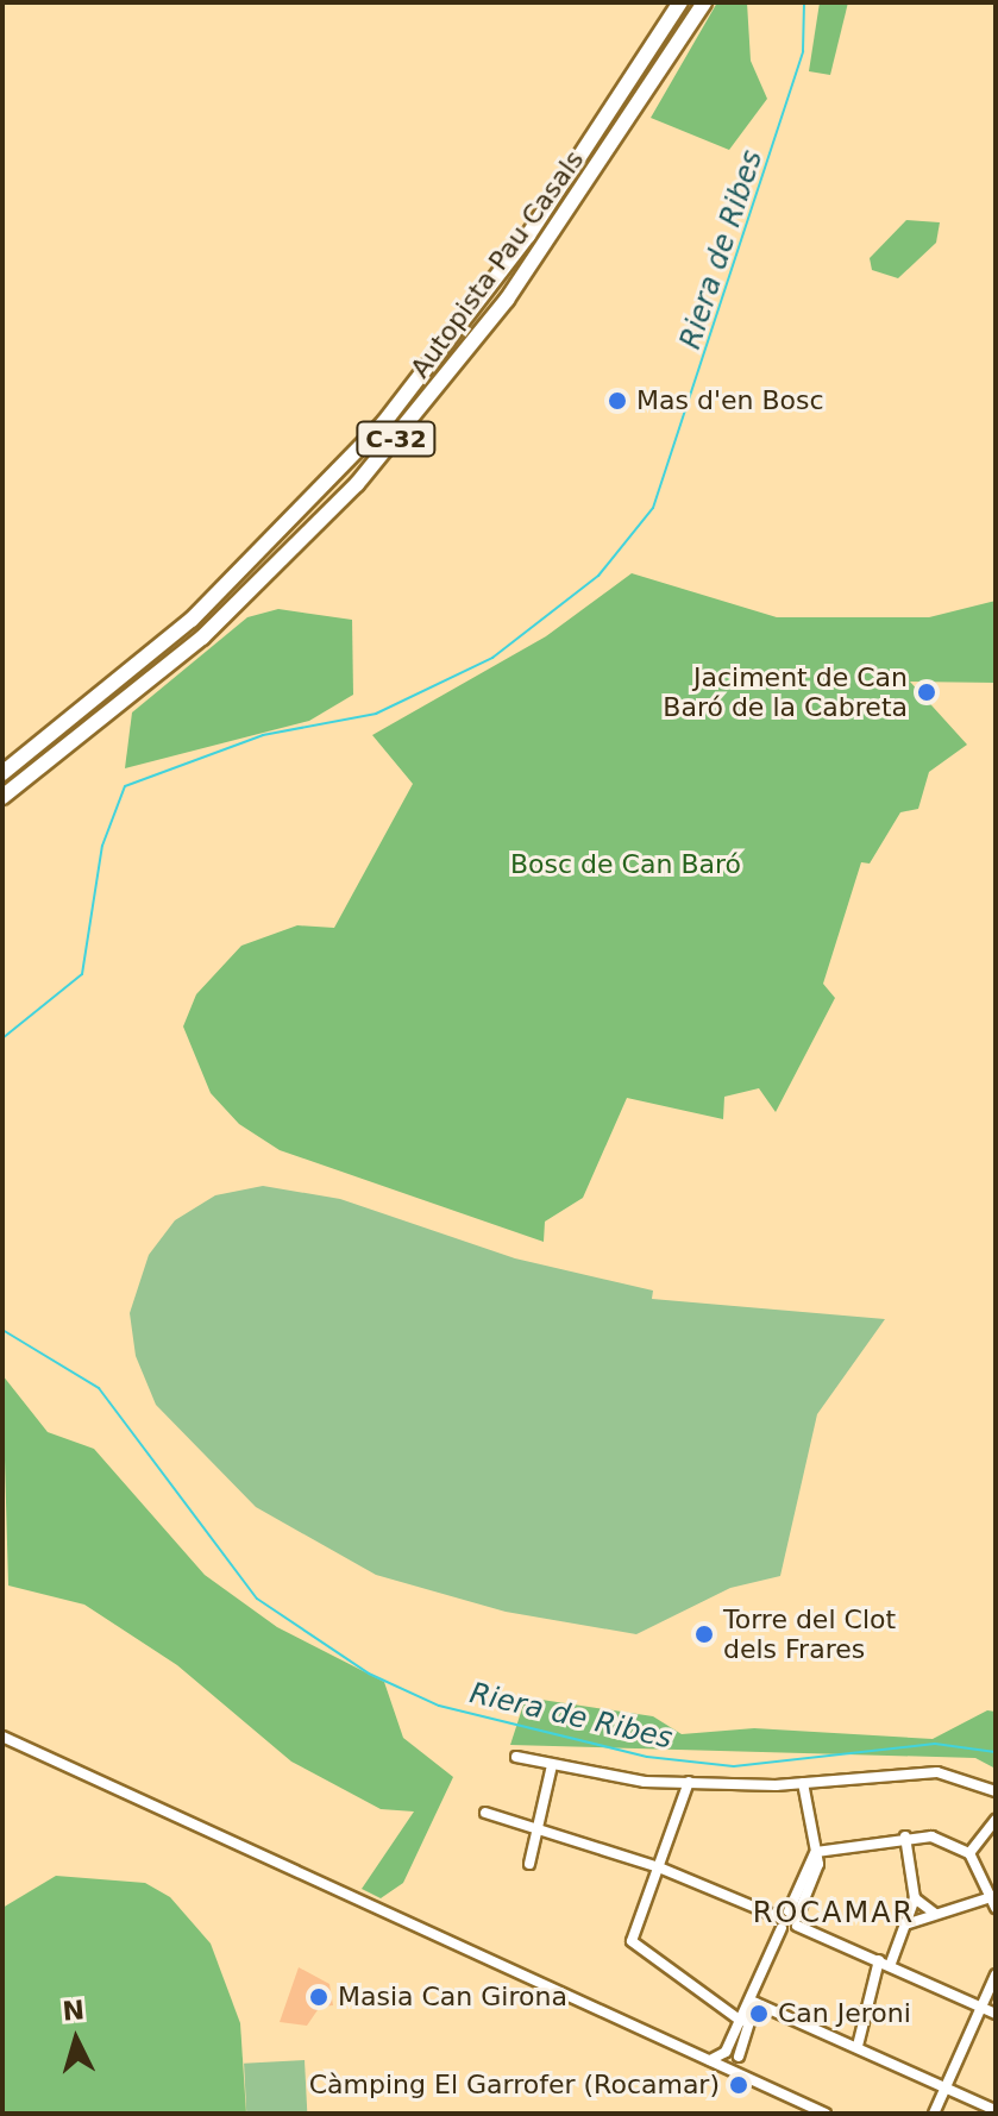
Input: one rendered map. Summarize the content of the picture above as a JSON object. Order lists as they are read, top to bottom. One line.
{"streets":{"highway":["Autopista Pau Casals","C-32"]},"districts":["ROCAMAR"],"water":["Riera de Ribes"],"parks":["Bosc de Can Baró"],"places":["Mas d'en Bosc","Jaciment de Can Baró de la Cabreta","Torre del Clot dels Frares","Masia Can Girona","Can Jeroni","Càmping El Garrofer (Rocamar)"],"north":"top"}
